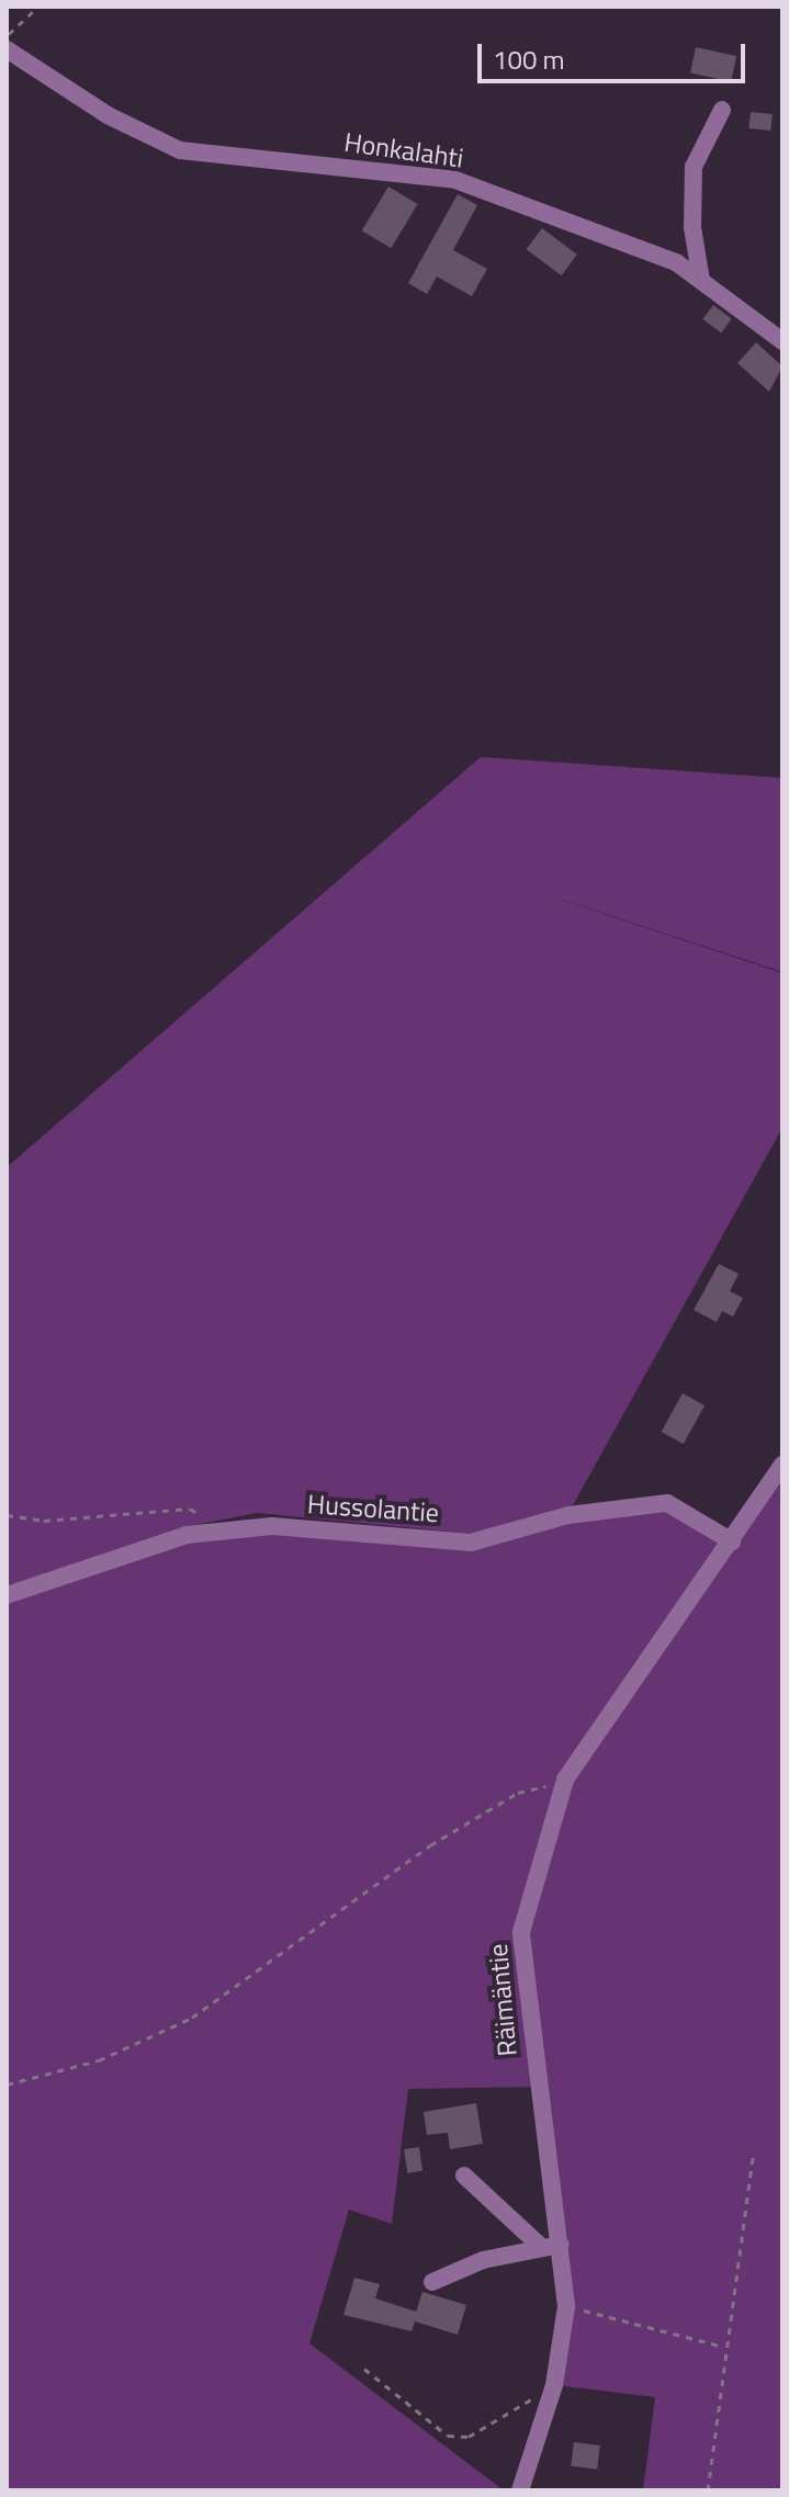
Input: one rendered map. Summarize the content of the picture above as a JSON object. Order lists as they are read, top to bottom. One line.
{"streets":{"street":["Honkalahti","Hussolantie","Räimäntie"]},"crossings":[["Hussolantie","Räimäntie"]],"scale_bar":"100 m"}
